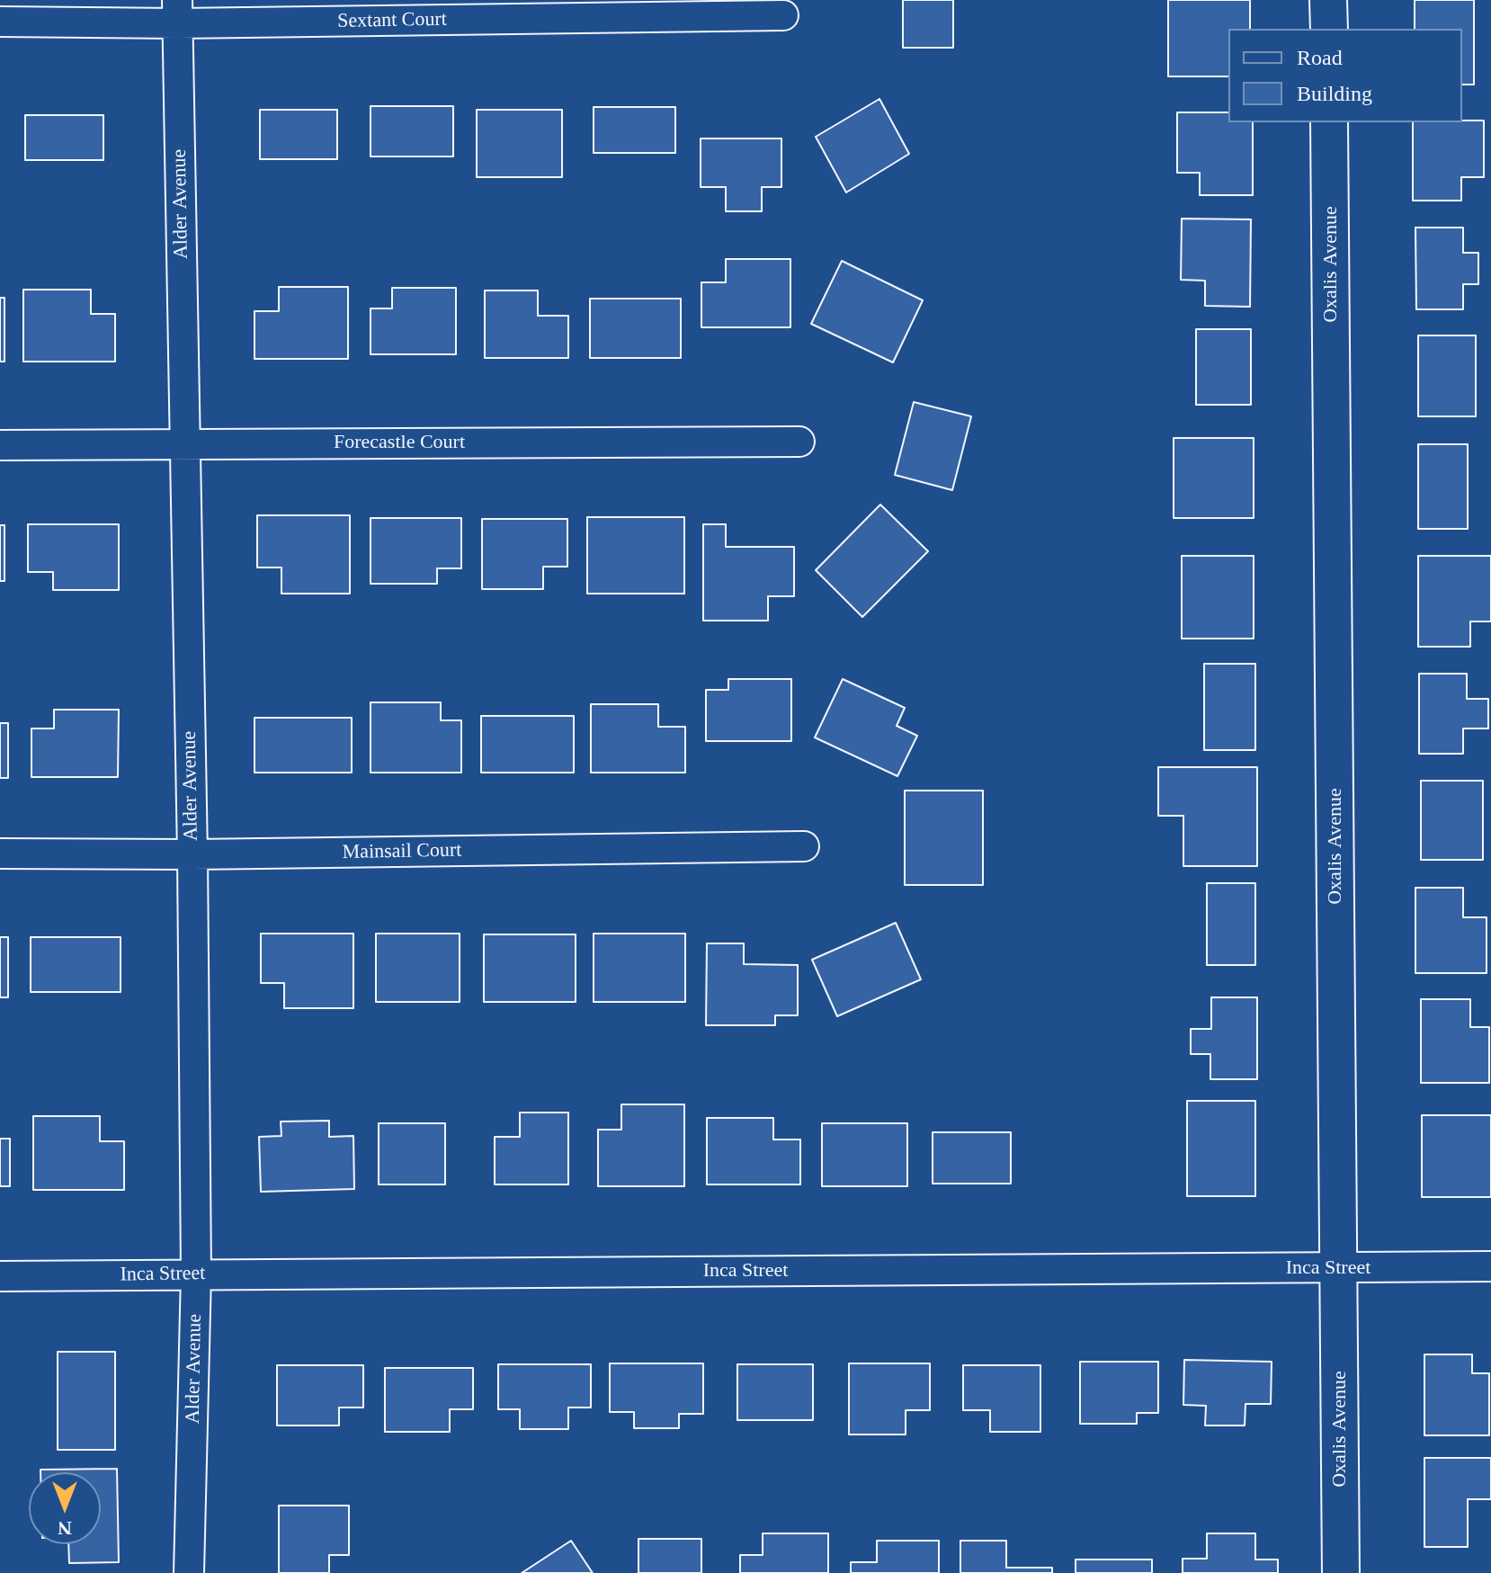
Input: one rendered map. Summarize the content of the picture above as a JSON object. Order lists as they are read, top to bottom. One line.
{"streets":{"street":["Sextant Court","Alder Avenue","Oxalis Avenue","Forecastle Court","Mainsail Court","Inca Street"]},"crossings":[["Sextant Court","Alder Avenue"],["Alder Avenue","Forecastle Court"],["Alder Avenue","Mainsail Court"],["Alder Avenue","Inca Street"],["Oxalis Avenue","Inca Street"]],"legend":["Road","Building"],"north":"bottom"}
